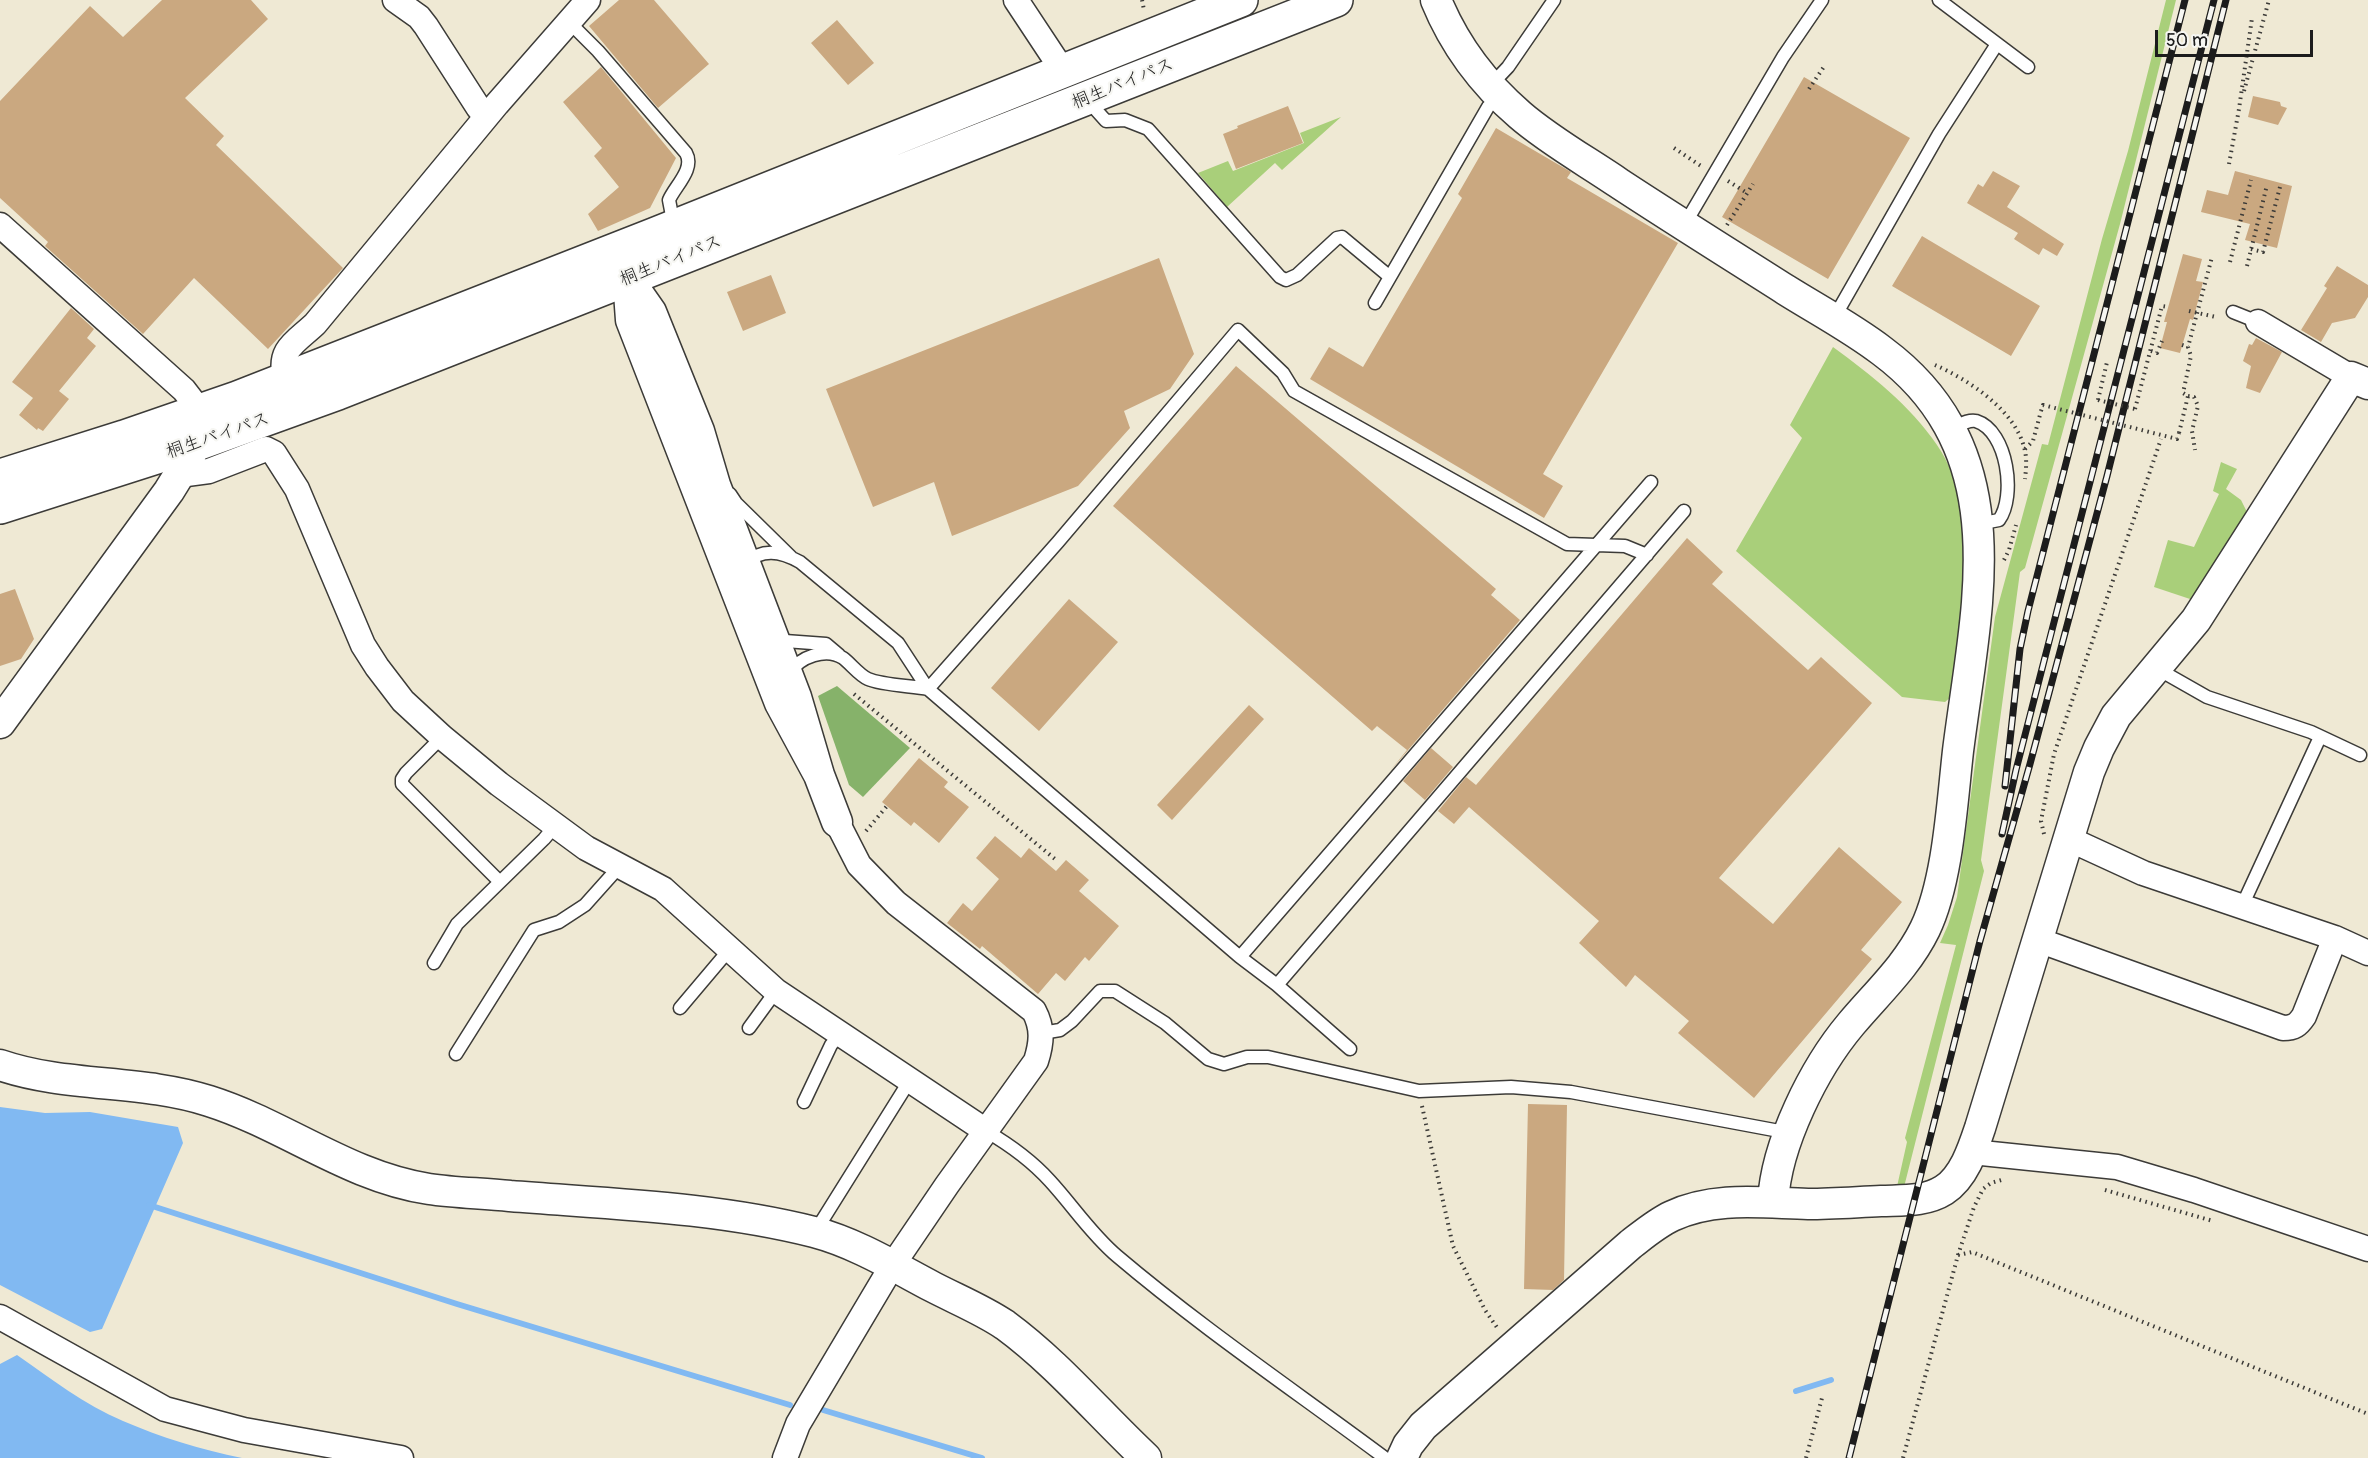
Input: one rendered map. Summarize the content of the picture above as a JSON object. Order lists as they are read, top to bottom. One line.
{"streets":{"highway":["桐生バイパス"]},"scale_bar":"50 m"}
